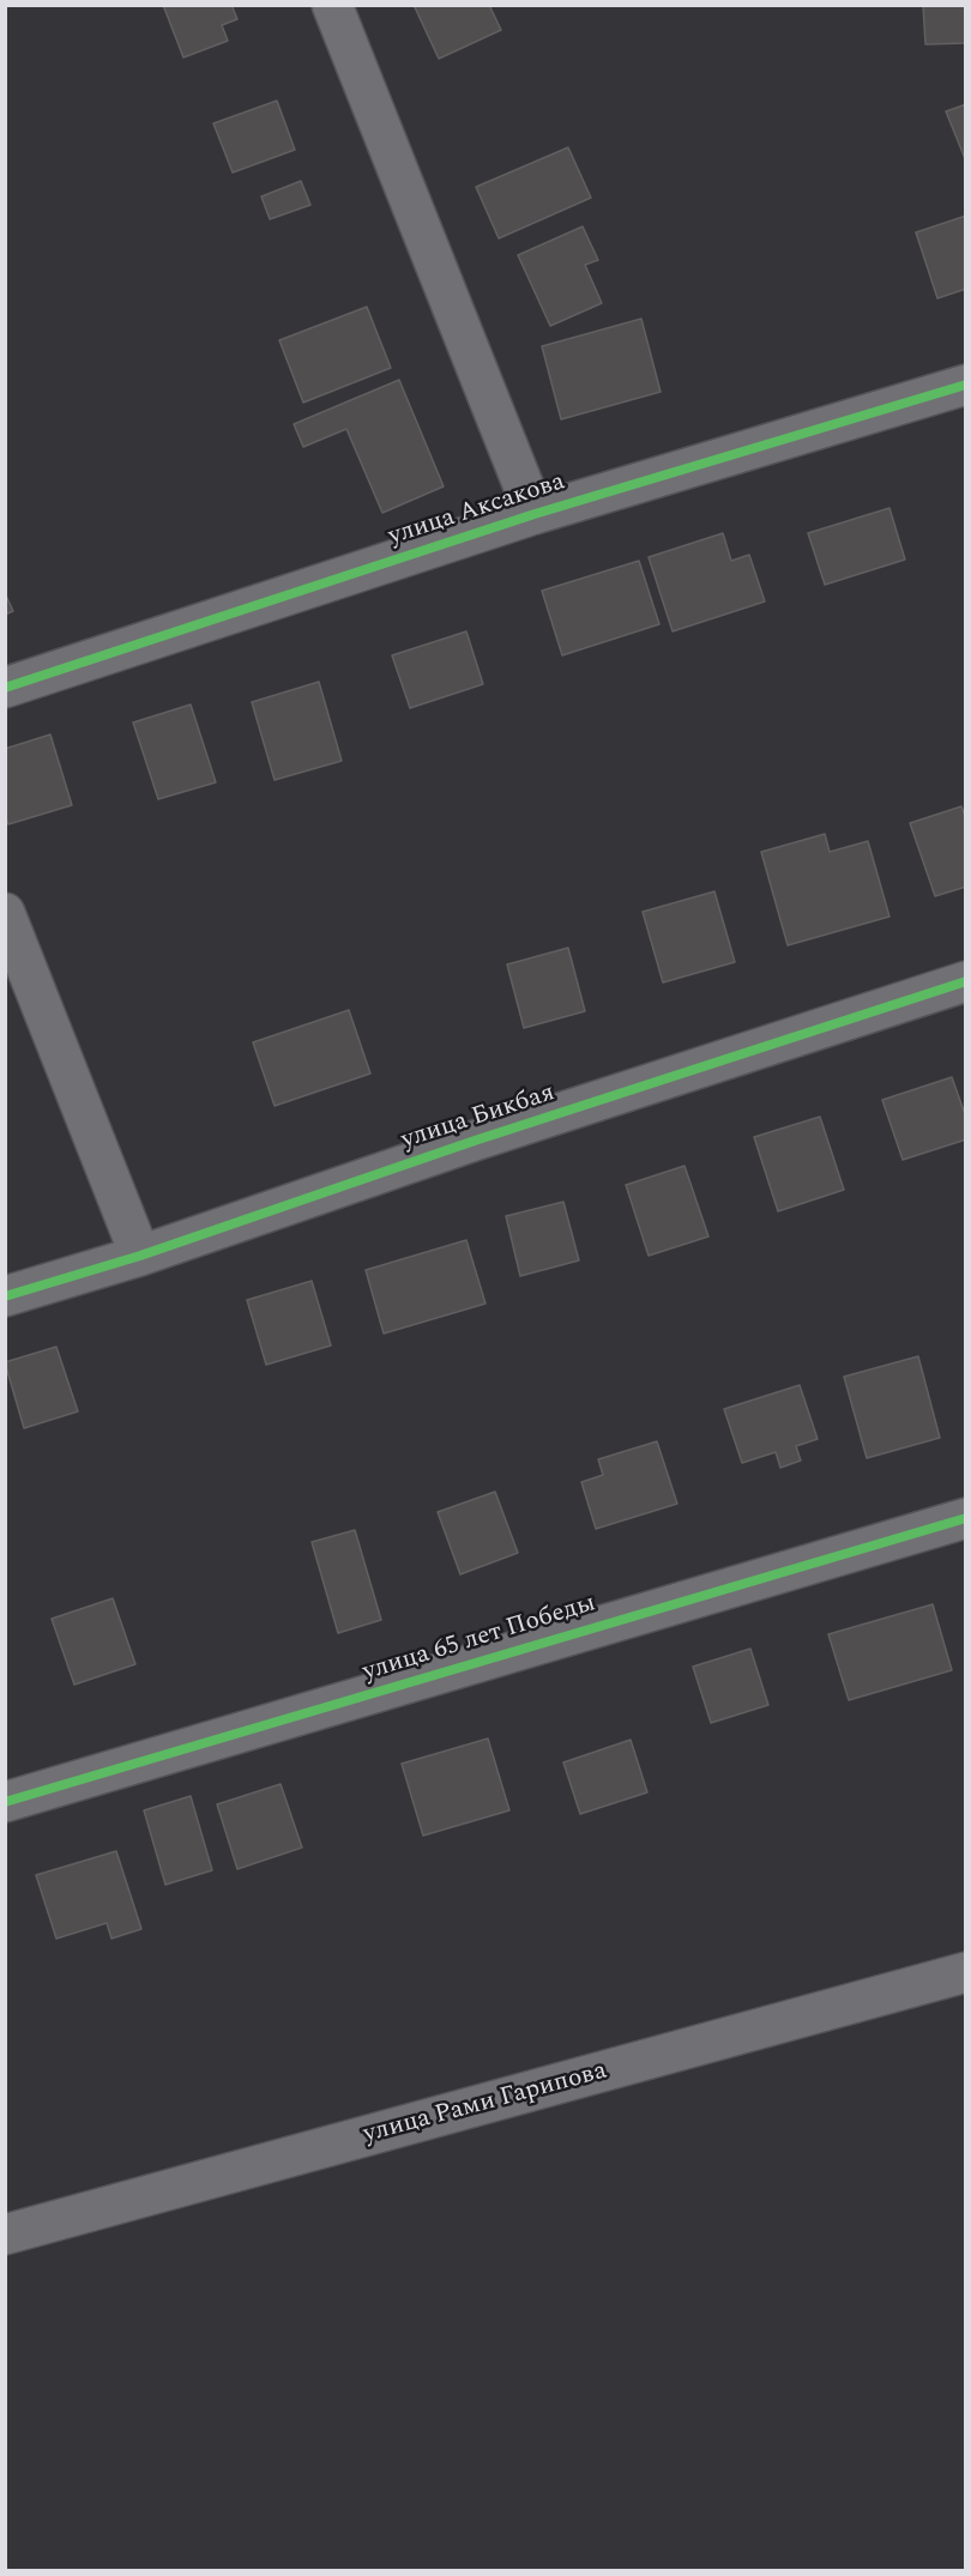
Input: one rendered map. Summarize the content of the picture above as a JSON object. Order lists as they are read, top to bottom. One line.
{"streets":{"street":["улица Аксакова","улица Бикбая","улица 65 лет Победы","улица Рами Гарипова"]}}
